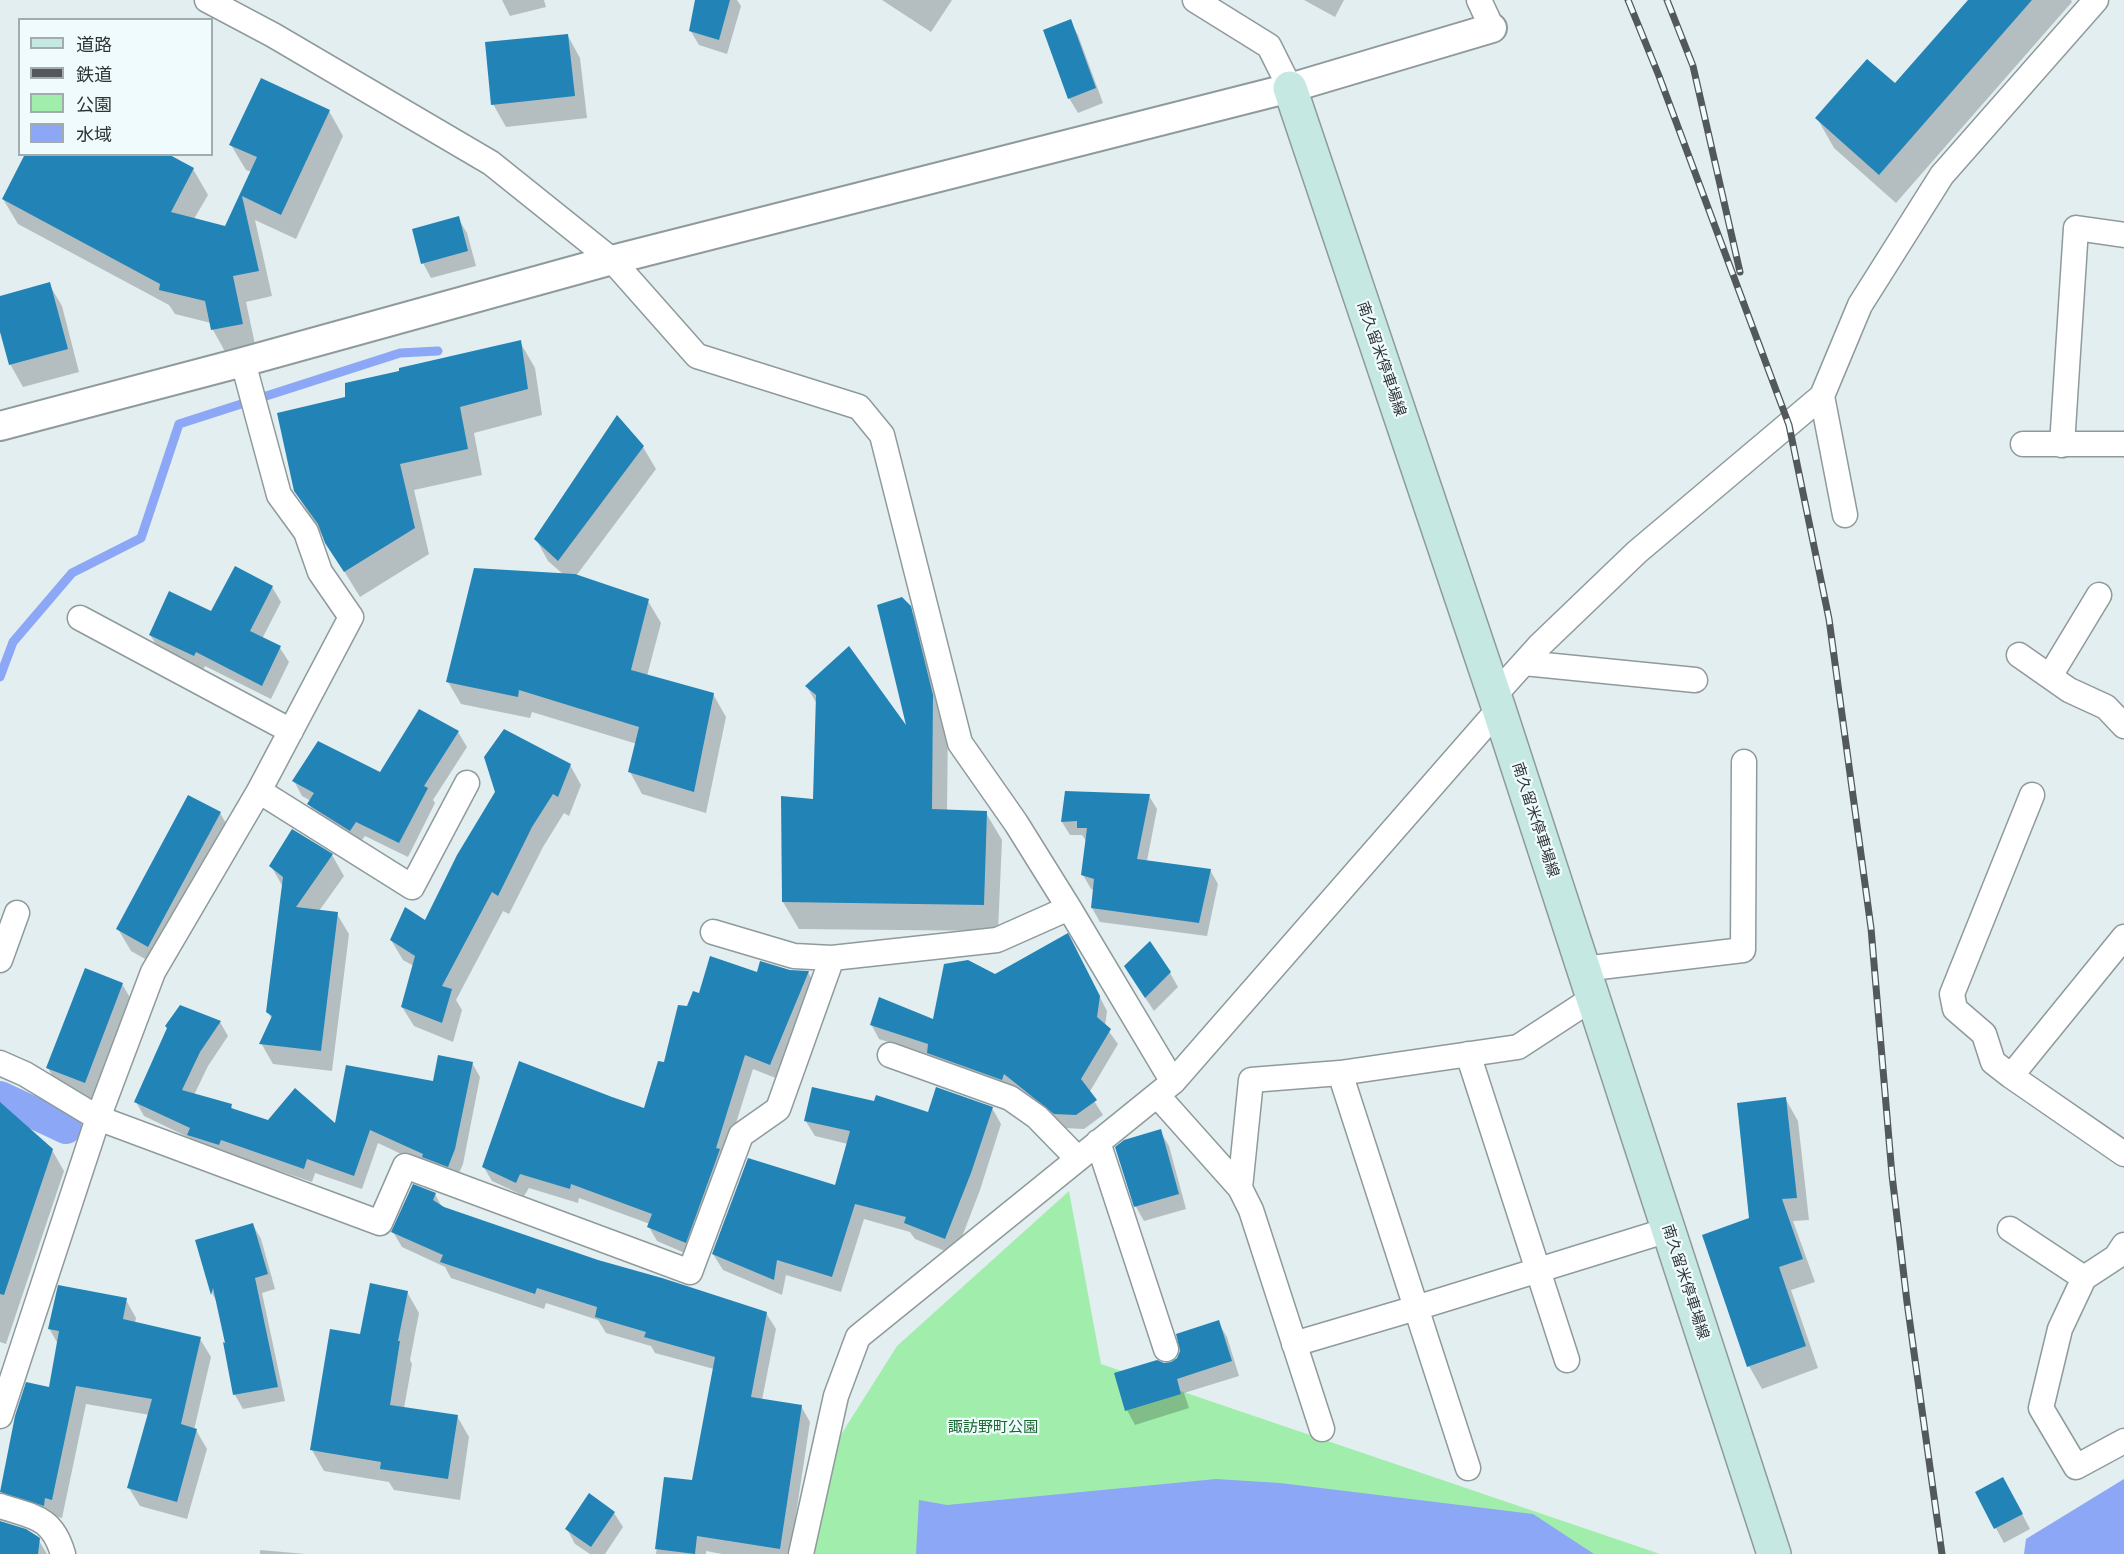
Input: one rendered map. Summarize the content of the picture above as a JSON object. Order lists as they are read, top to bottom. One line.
{"streets":{"main road":["南久留米停車場線"]},"parks":["諏訪野町公園"],"legend":["道路","鉄道","公園","水域"]}
